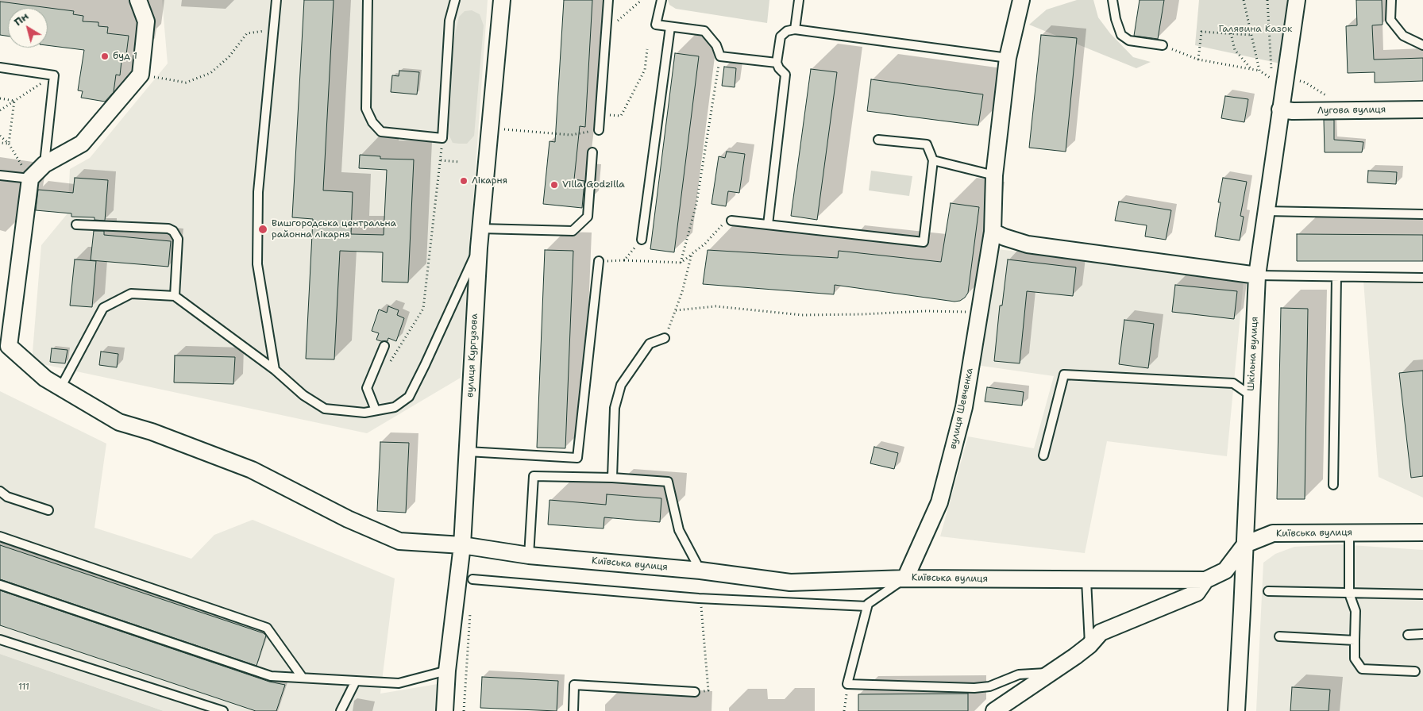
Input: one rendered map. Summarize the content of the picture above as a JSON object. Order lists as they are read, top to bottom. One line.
{"streets":{"street":["Лугова вулиця","Шкільна вулиця","вулиця Кургузова","вулиця Шевченка","Київська вулиця"]},"crossings":[["Лугова вулиця","Шкільна вулиця"],["Шкільна вулиця","Київська вулиця"],["вулиця Кургузова","Київська вулиця"],["вулиця Шевченка","Київська вулиця"]],"parks":["Галявина Казок","111"],"places":["буд 1","Лікарня","Villa Godzilla","Вишгородська центральна районна лікарня"],"north":"top left"}
